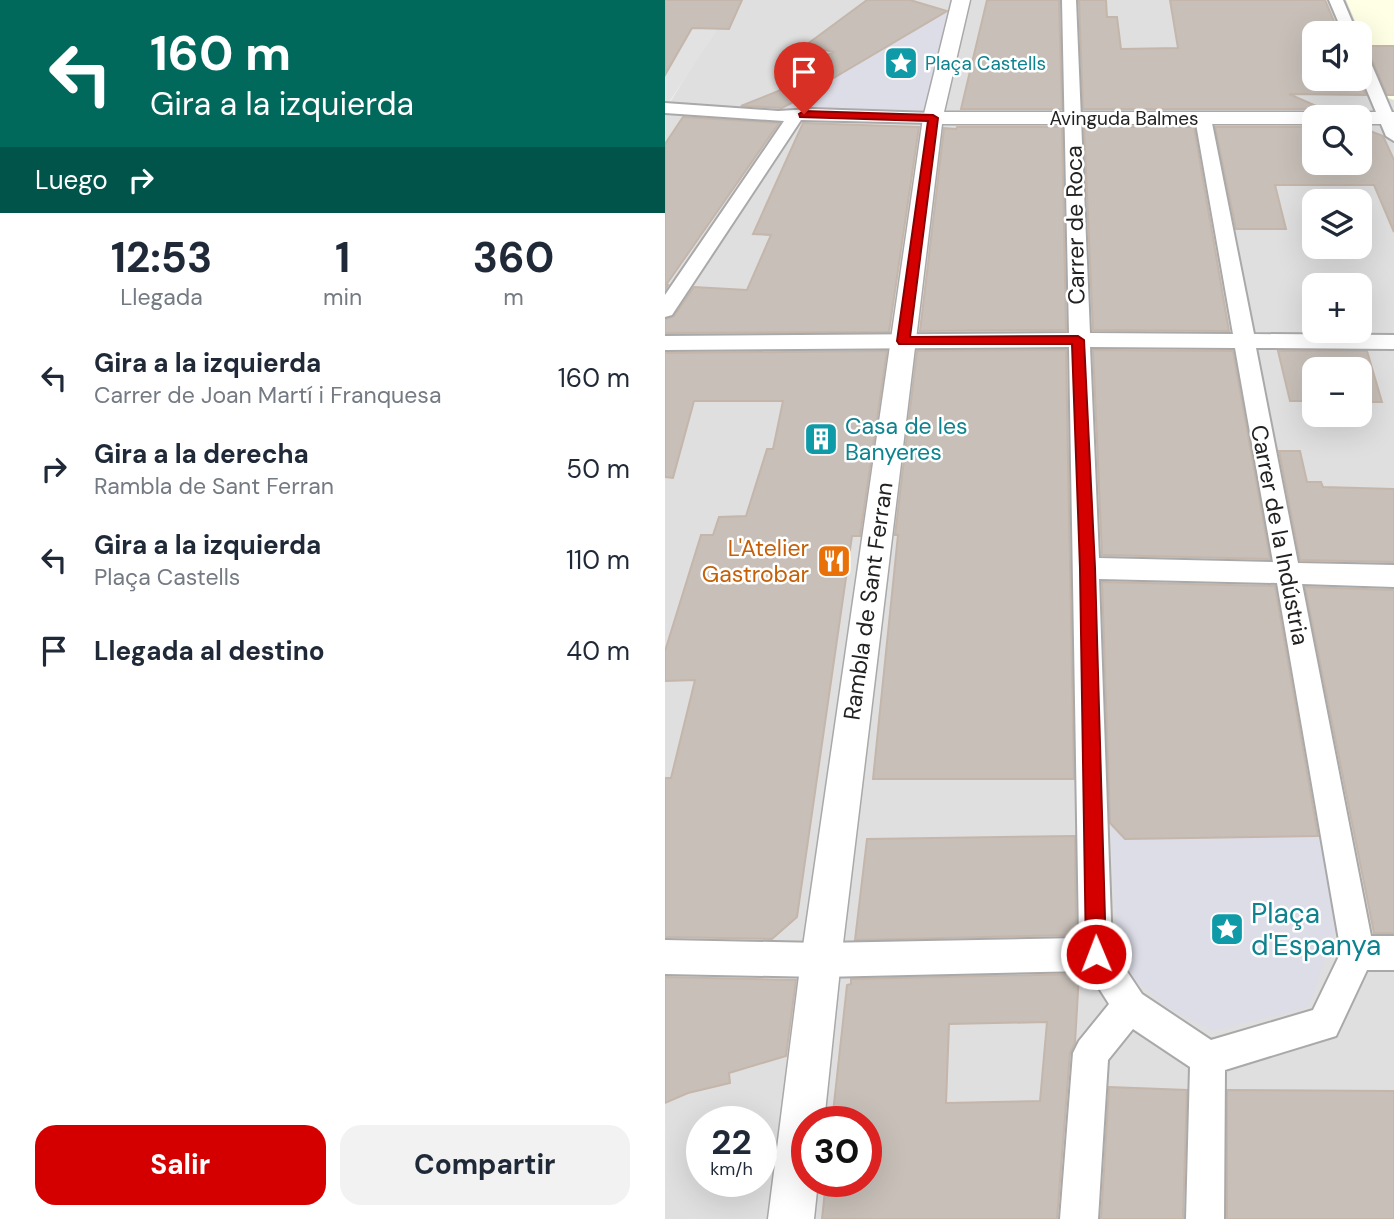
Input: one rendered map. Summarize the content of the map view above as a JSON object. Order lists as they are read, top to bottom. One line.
{"streets":{"street":["Avinguda Balmes","Carrer de Roca","Carrer de la Indústria","Rambla de Sant Ferran"]},"crossings":[["Avinguda Balmes","Carrer de Roca"],["Avinguda Balmes","Carrer de la Indústria"],["Avinguda Balmes","Rambla de Sant Ferran"]],"places":{"place":["Plaça Castells","Plaça d'Espanya"],"building":["Casa de les Banyeres"],"restaurant":["L'Atelier Gastrobar"]},"page":{"turn":["160 m","Gira a la izquierda"],"map_buttons":["+","−"],"then":"Luego","eta":["12:53","Llegada","1","min","360","m"],"list":[{"name":"Gira a la izquierda","note":"Carrer de Joan Martí i Franquesa","value":"160 m"},{"name":"Gira a la derecha","note":"Rambla de Sant Ferran","value":"50 m"},{"name":"Gira a la izquierda","note":"Plaça Castells","value":"110 m"},{"name":"Llegada al destino","value":"40 m"}],"speed":"22 km/h","limit":"30","buttons":["Salir","Compartir"]}}
